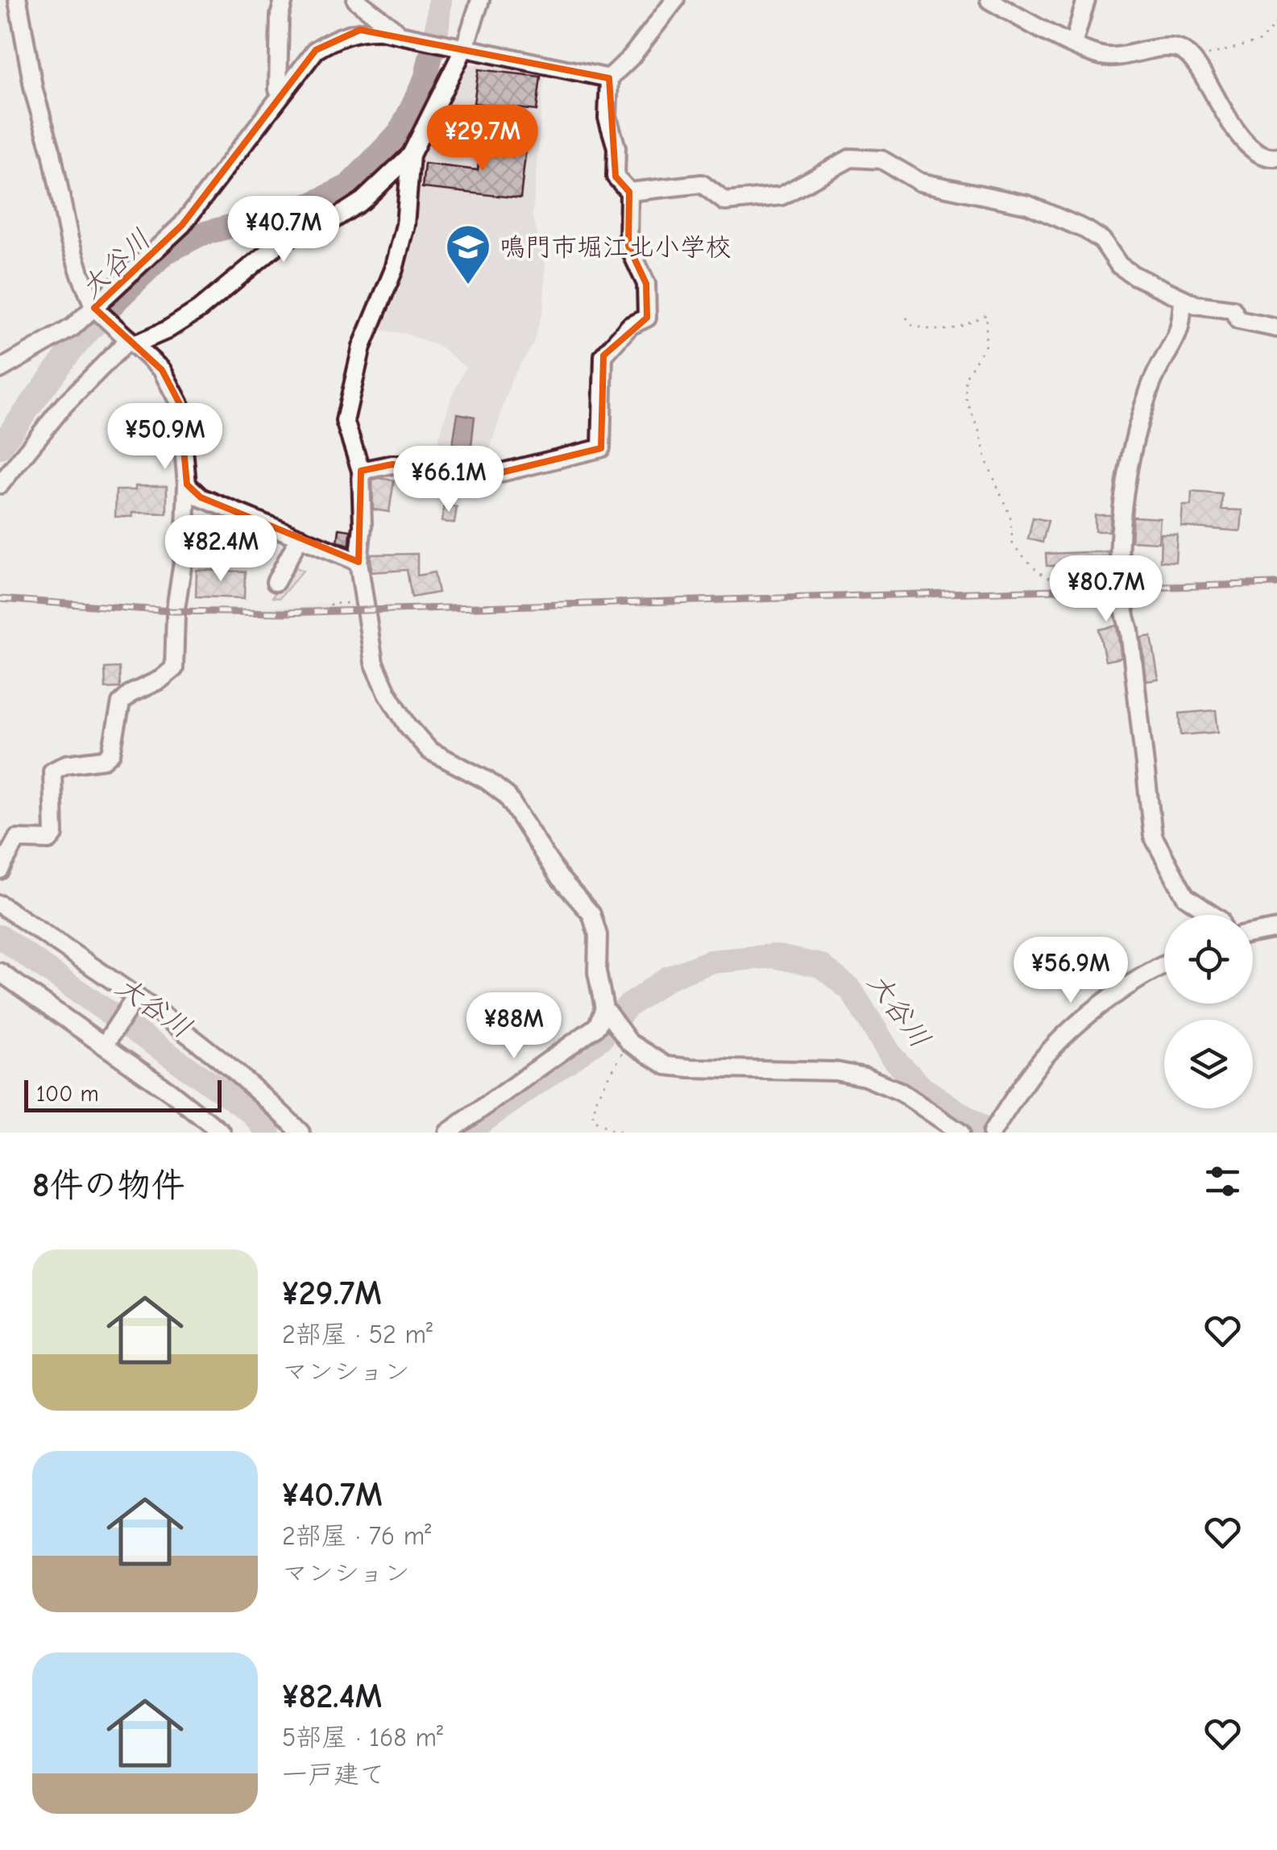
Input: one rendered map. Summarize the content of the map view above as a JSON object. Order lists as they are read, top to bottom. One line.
{"water":["大谷川"],"places":{"school or university":["鳴門市堀江北小学校"]},"scale_bar":"100 m","page":{"price":["¥29.7M","¥40.7M","¥50.9M","¥66.1M","¥82.4M","¥80.7M","¥56.9M","¥88M"],"scale":"100 m","heading":"8件の物件","list":[{"name":"¥29.7M","note":"2部屋 · 52 m² · マンション"},{"name":"¥40.7M","note":"2部屋 · 76 m² · マンション"},{"name":"¥82.4M","note":"5部屋 · 168 m² · 一戸建て"}]}}
